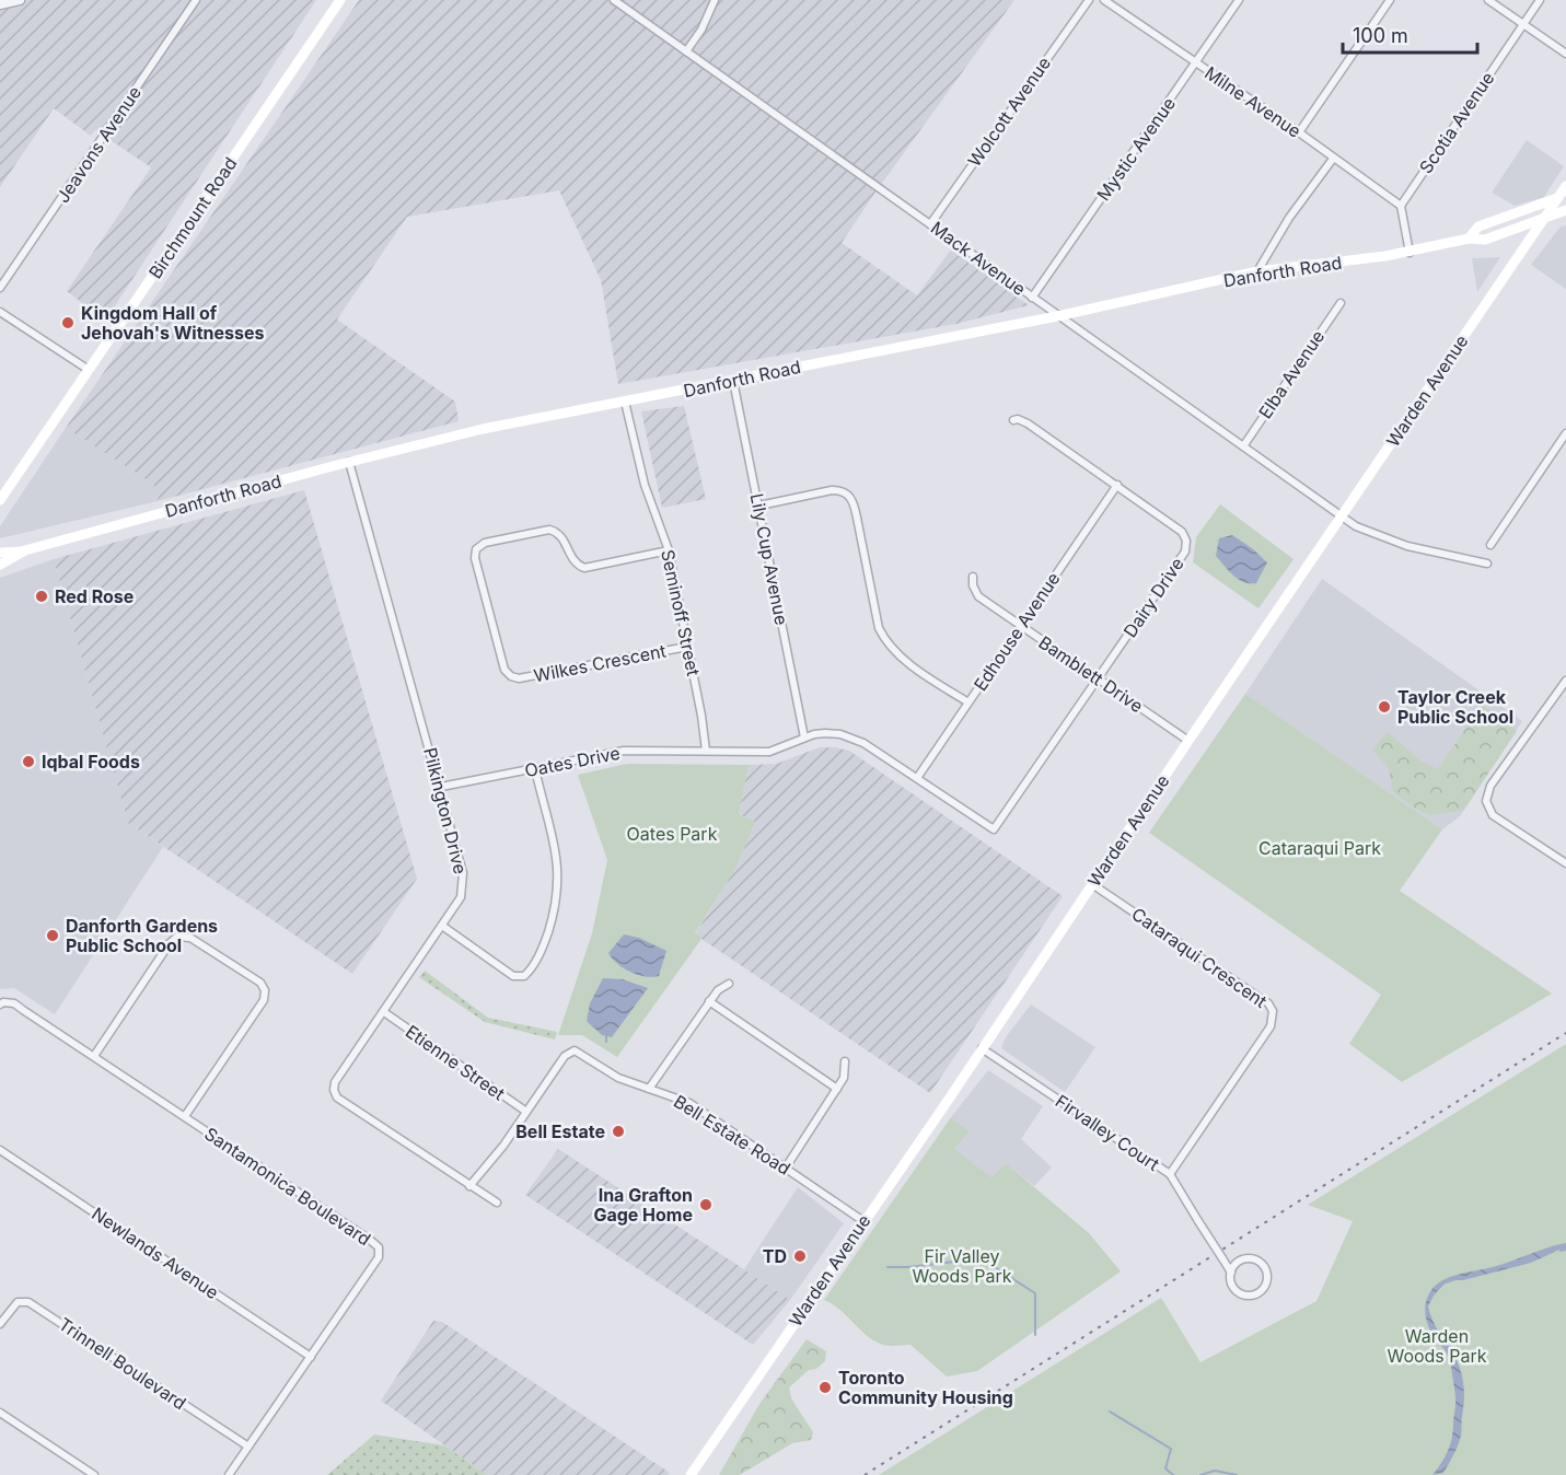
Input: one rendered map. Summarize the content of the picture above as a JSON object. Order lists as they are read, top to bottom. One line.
{"streets":{"main road":["Birchmount Road","Danforth Road","Warden Avenue"],"street":["Milne Avenue","Wolcott Avenue","Scotia Avenue","Jeavons Avenue","Mystic Avenue","Mack Avenue","Elba Avenue","Lily Cup Avenue","Dairy Drive","Seminoff Street","Edhouse Avenue","Wilkes Crescent","Bamblett Drive","Oates Drive","Pilkington Drive","Cataraqui Crescent","Etienne Street","Firvalley Court","Bell Estate Road","Santamonica Boulevard","Newlands Avenue","Trinnell Boulevard"]},"crossings":[["Milne Avenue","Scotia Avenue"],["Milne Avenue","Mystic Avenue"],["Wolcott Avenue","Mack Avenue"],["Mystic Avenue","Mack Avenue"],["Mack Avenue","Danforth Road"],["Mack Avenue","Elba Avenue"],["Mack Avenue","Warden Avenue"],["Danforth Road","Warden Avenue"],["Danforth Road","Lily Cup Avenue"],["Danforth Road","Seminoff Street"],["Danforth Road","Pilkington Drive"],["Warden Avenue","Bamblett Drive"],["Warden Avenue","Cataraqui Crescent"],["Warden Avenue","Firvalley Court"],["Warden Avenue","Bell Estate Road"],["Lily Cup Avenue","Oates Drive"],["Dairy Drive","Edhouse Avenue"],["Dairy Drive","Bamblett Drive"],["Seminoff Street","Wilkes Crescent"],["Seminoff Street","Oates Drive"],["Edhouse Avenue","Bamblett Drive"],["Oates Drive","Pilkington Drive"],["Pilkington Drive","Etienne Street"],["Pilkington Drive","Bell Estate Road"],["Cataraqui Crescent","Firvalley Court"],["Etienne Street","Bell Estate Road"],["Santamonica Boulevard","Newlands Avenue"],["Santamonica Boulevard","Trinnell Boulevard"]],"parks":["Oates Park","Cataraqui Park","Fir Valley Woods Park","Warden Woods Park"],"places":["Kingdom Hall of Jehovah's Witnesses","Red Rose","Taylor Creek Public School","Iqbal Foods","Danforth Gardens Public School","Bell Estate","Ina Grafton Gage Home","TD","Toronto Community Housing"],"scale_bar":"100 m"}
